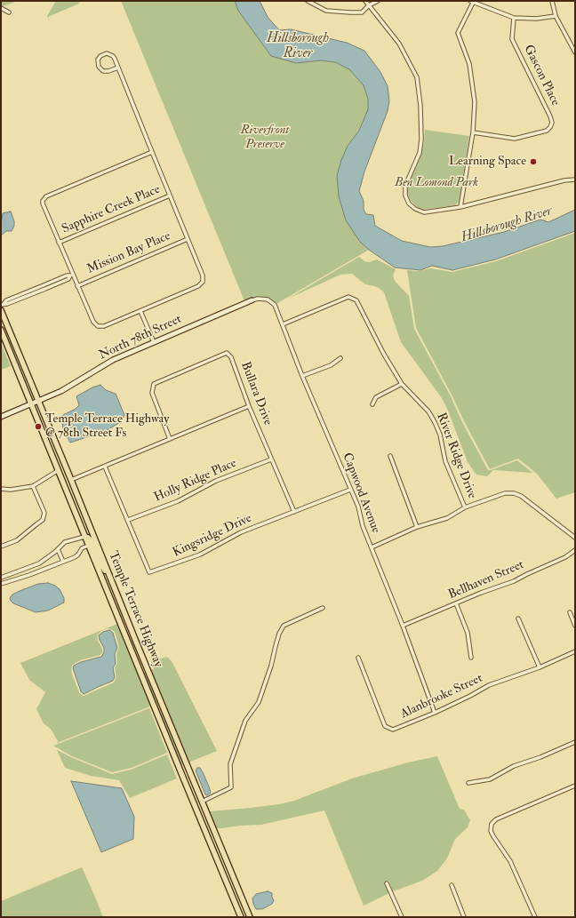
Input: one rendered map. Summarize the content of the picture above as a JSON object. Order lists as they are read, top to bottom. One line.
{"streets":{"main road":["Temple Terrace Highway"],"street":["Gascon Place","Sapphire Creek Place","Mission Bay Place","North 78th Street","Bullara Drive","River Ridge Drive","Holly Ridge Place","Capwood Avenue","Kingsridge Drive","Bellhaven Street","Alanbrooke Street"]},"crossings":[["North 78th Street","Capwood Avenue"],["North 78th Street","Temple Terrace Highway"],["Bullara Drive","Holly Ridge Place"],["Bullara Drive","Kingsridge Drive"],["River Ridge Drive","Capwood Avenue"],["Holly Ridge Place","Kingsridge Drive"],["Capwood Avenue","Kingsridge Drive"],["Capwood Avenue","Bellhaven Street"],["Capwood Avenue","Alanbrooke Street"]],"water":["Hillsborough River"],"parks":["Riverfront Preserve","Ben Lomond Park"],"places":["Learning Space","Temple Terrace Highway @ 78th Street Fs"]}
